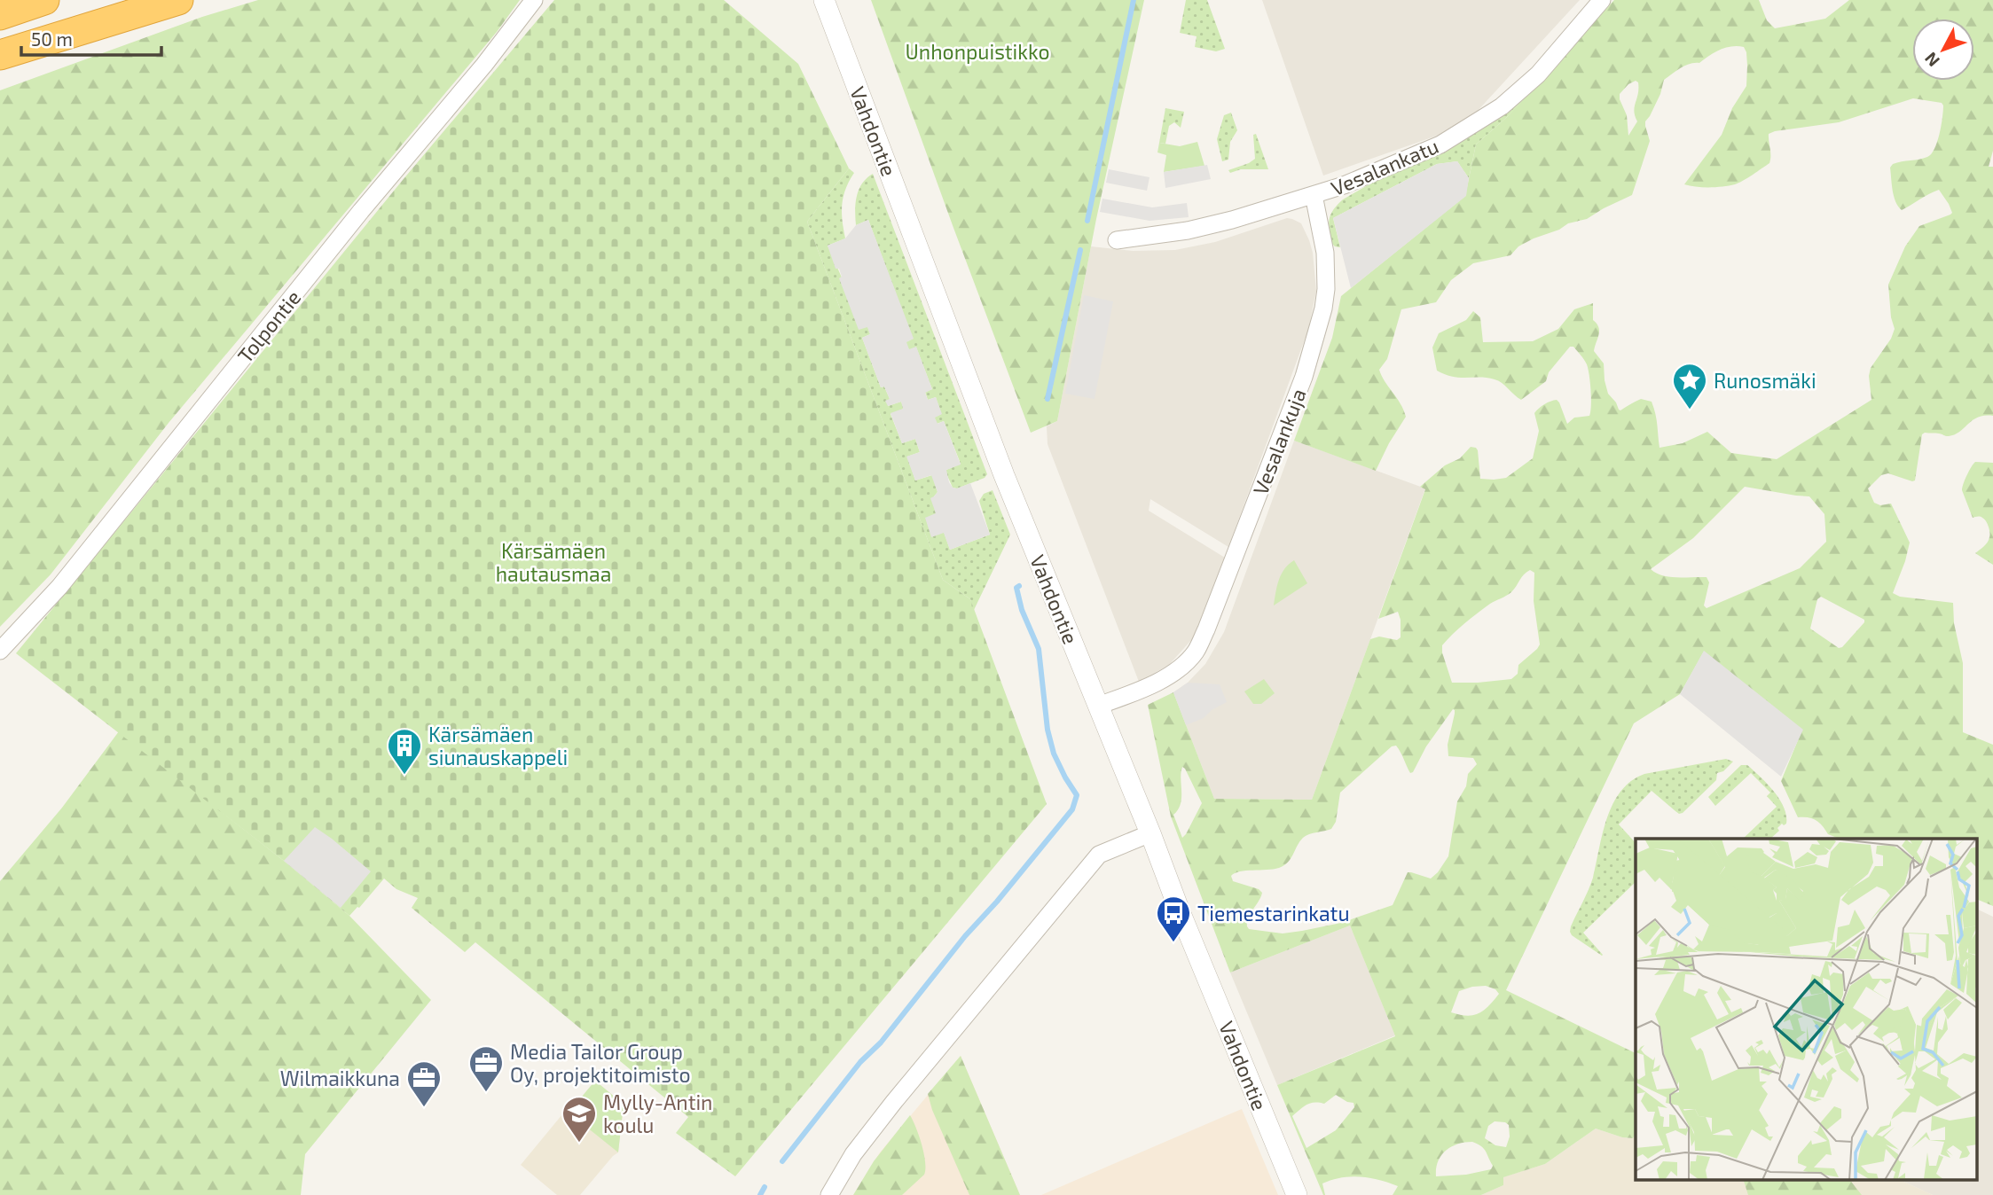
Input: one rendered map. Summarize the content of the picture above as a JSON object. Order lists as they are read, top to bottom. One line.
{"streets":{"street":["Vahdontie","Vesalankatu","Tolpontie","Vesalankuja"]},"crossings":[["Vahdontie","Vesalankuja"],["Vesalankatu","Vesalankuja"]],"parks":["Unhonpuistikko","Kärsämäen hautausmaa"],"places":{"place":["Runosmäki"],"building":["Kärsämäen siunauskappeli"],"bus stop":["Tiemestarinkatu"],"office":["Media Tailor Group Oy, projektitoimisto","Wilmaikkuna"],"school or university":["Mylly-Antin koulu"]},"scale_bar":"50 m","north":"bottom left"}
